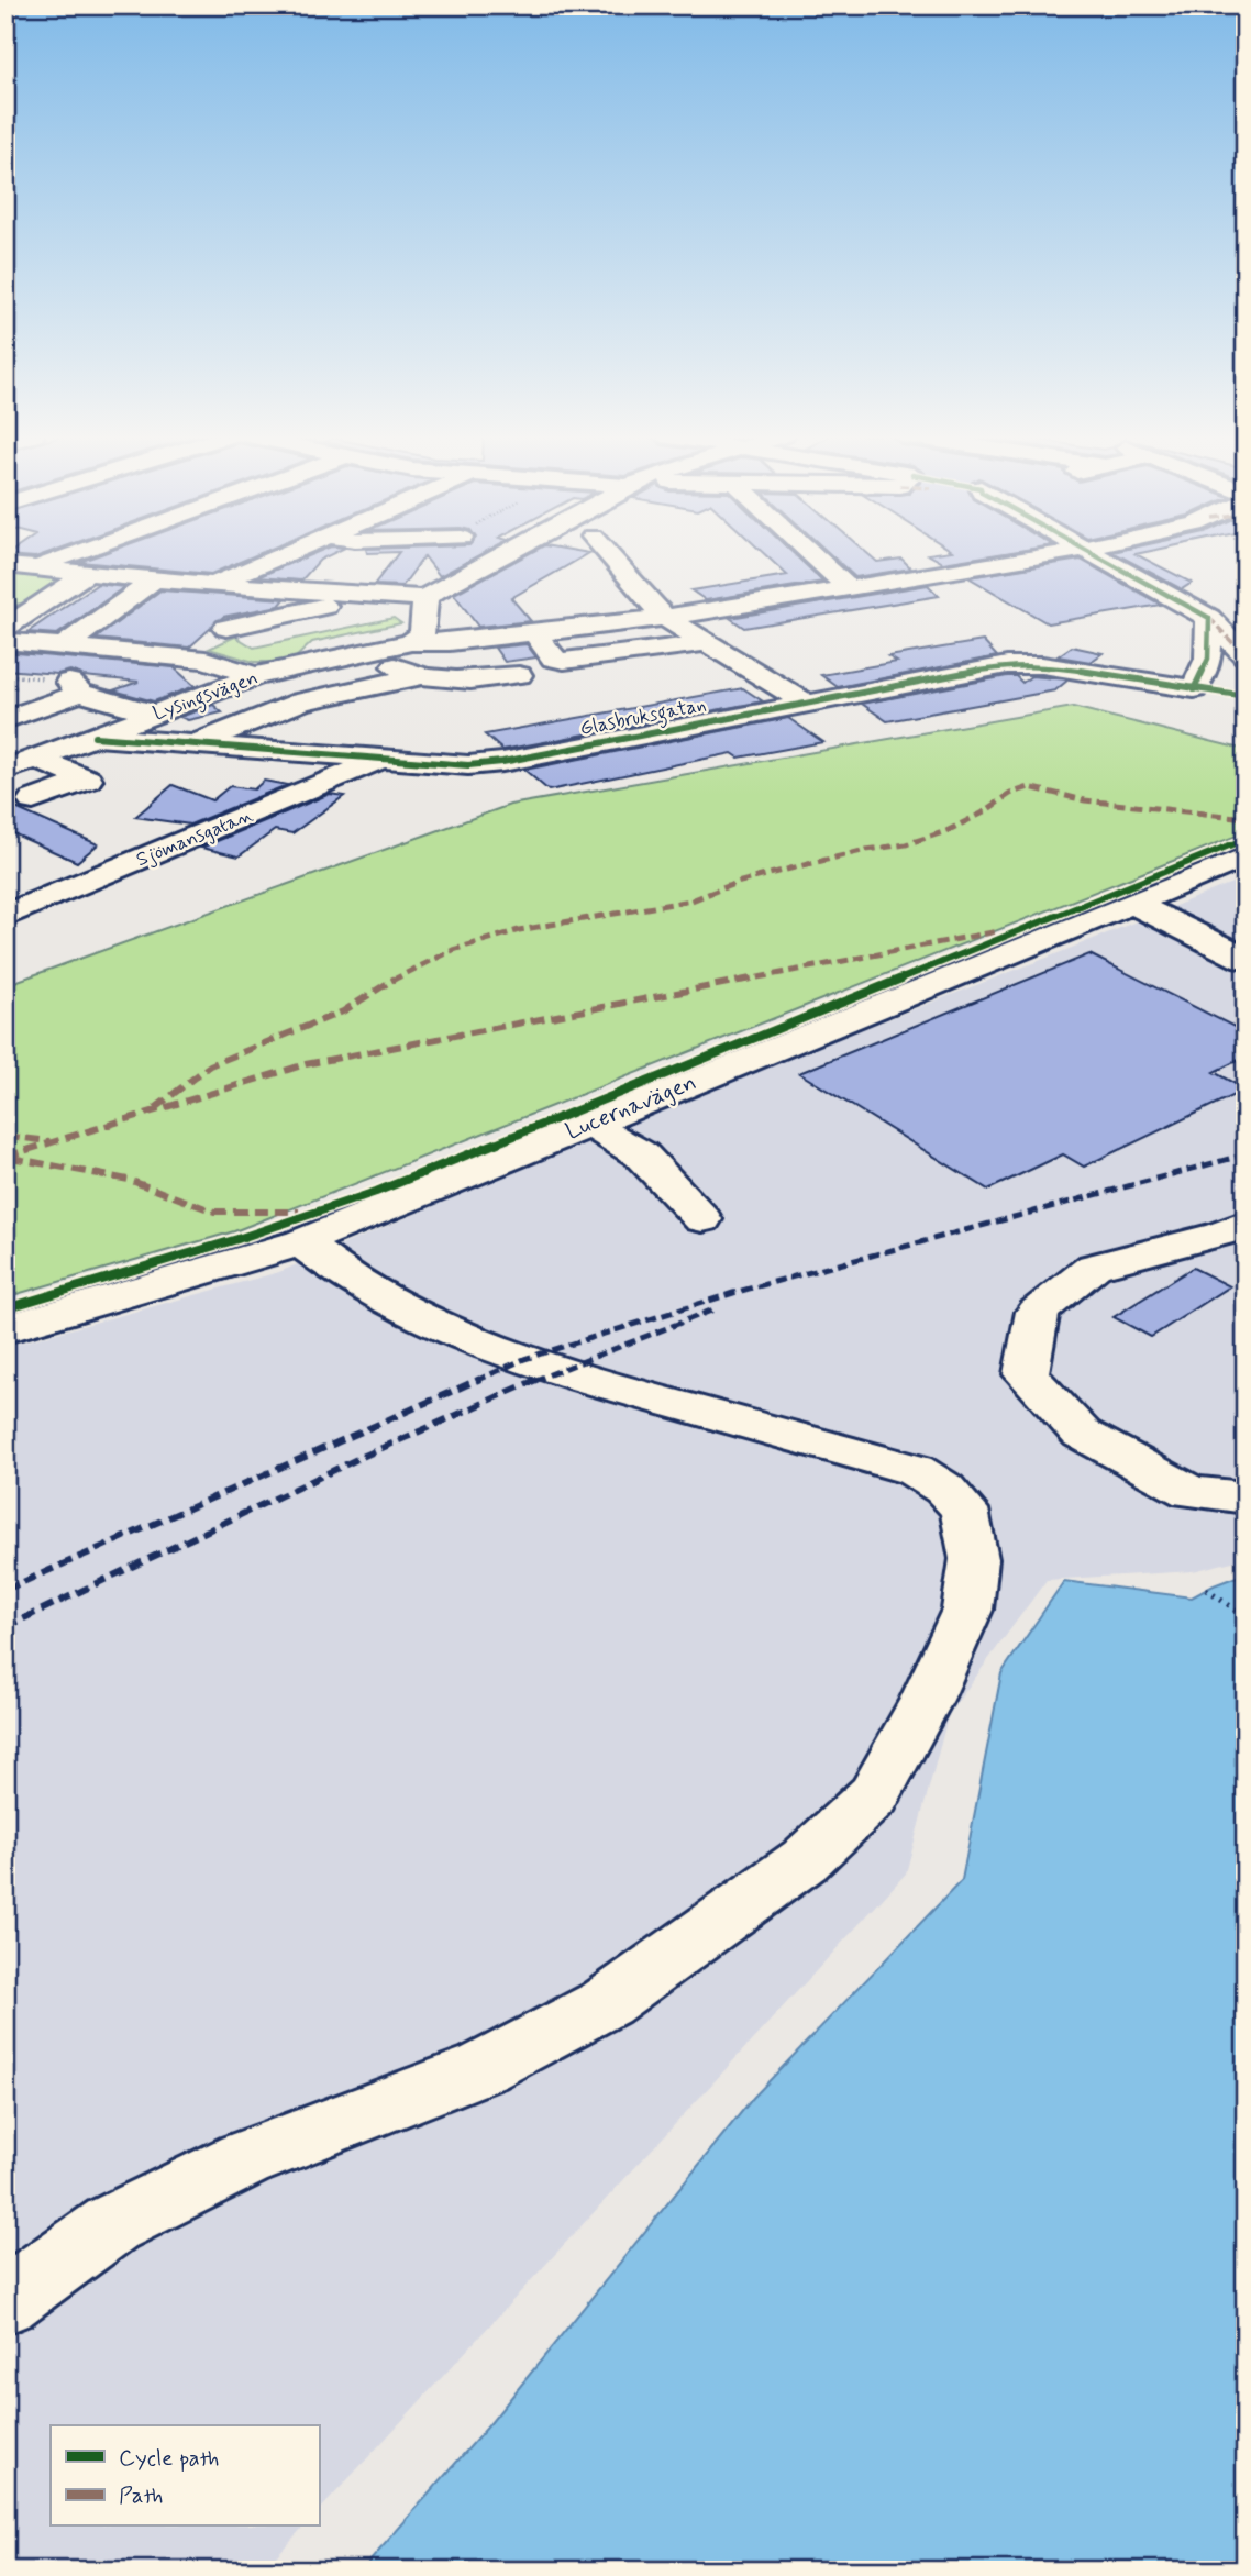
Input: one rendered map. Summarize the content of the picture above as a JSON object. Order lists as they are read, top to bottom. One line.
{"streets":{"street":["Lysingsvägen","Glasbruksgatan","Sjömansgatan","Lucernavägen"]},"crossings":[["Lysingsvägen","Glasbruksgatan"],["Glasbruksgatan","Sjömansgatan"]],"legend":["Cycle path","Path"]}
